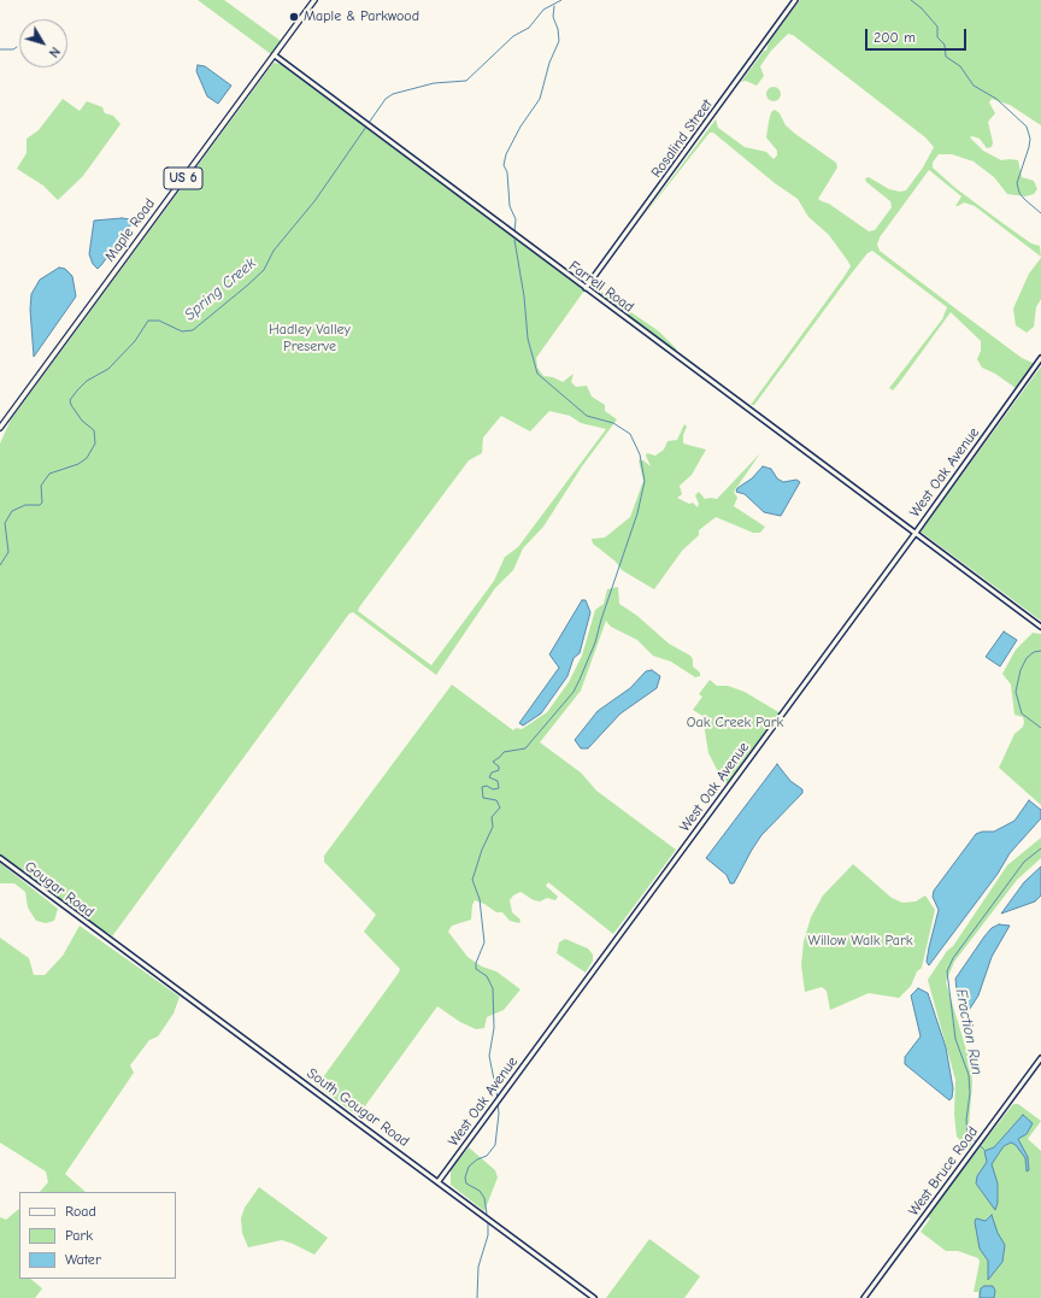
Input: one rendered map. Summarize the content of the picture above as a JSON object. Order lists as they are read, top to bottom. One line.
{"streets":{"main road":["US 6","Maple Road"],"street":["Rosalind Street","Farrell Road","West Oak Avenue","Gougar Road","South Gougar Road","West Bruce Road"]},"crossings":[["Rosalind Street","Farrell Road"],["Maple Road","Farrell Road"],["Farrell Road","West Oak Avenue"],["West Oak Avenue","South Gougar Road"],["Gougar Road","South Gougar Road"]],"water":["Spring Creek","Fraction Run"],"parks":["Hadley Valley Preserve","Oak Creek Park","Willow Walk Park"],"places":["Maple & Parkwood"],"legend":["Road","Park","Water"],"scale_bar":"200 m","north":"bottom right"}
